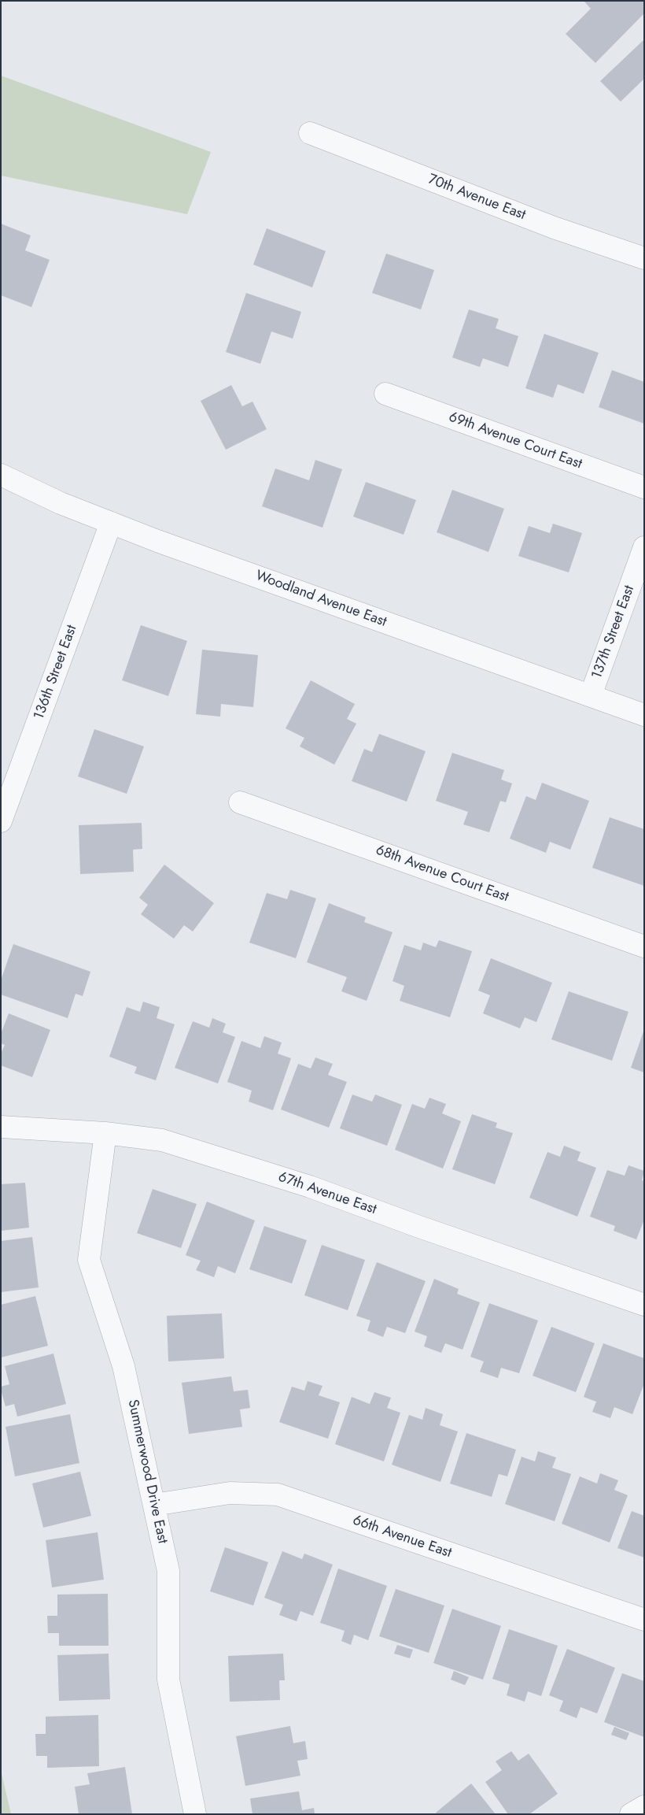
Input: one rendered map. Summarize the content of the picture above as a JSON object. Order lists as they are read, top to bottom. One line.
{"streets":{"street":["70th Avenue East","69th Avenue Court East","Woodland Avenue East","137th Street East","136th Street East","68th Avenue Court East","67th Avenue East","Summerwood Drive East","66th Avenue East"]},"crossings":[["Woodland Avenue East","137th Street East"],["Woodland Avenue East","136th Street East"],["67th Avenue East","Summerwood Drive East"],["Summerwood Drive East","66th Avenue East"]]}
